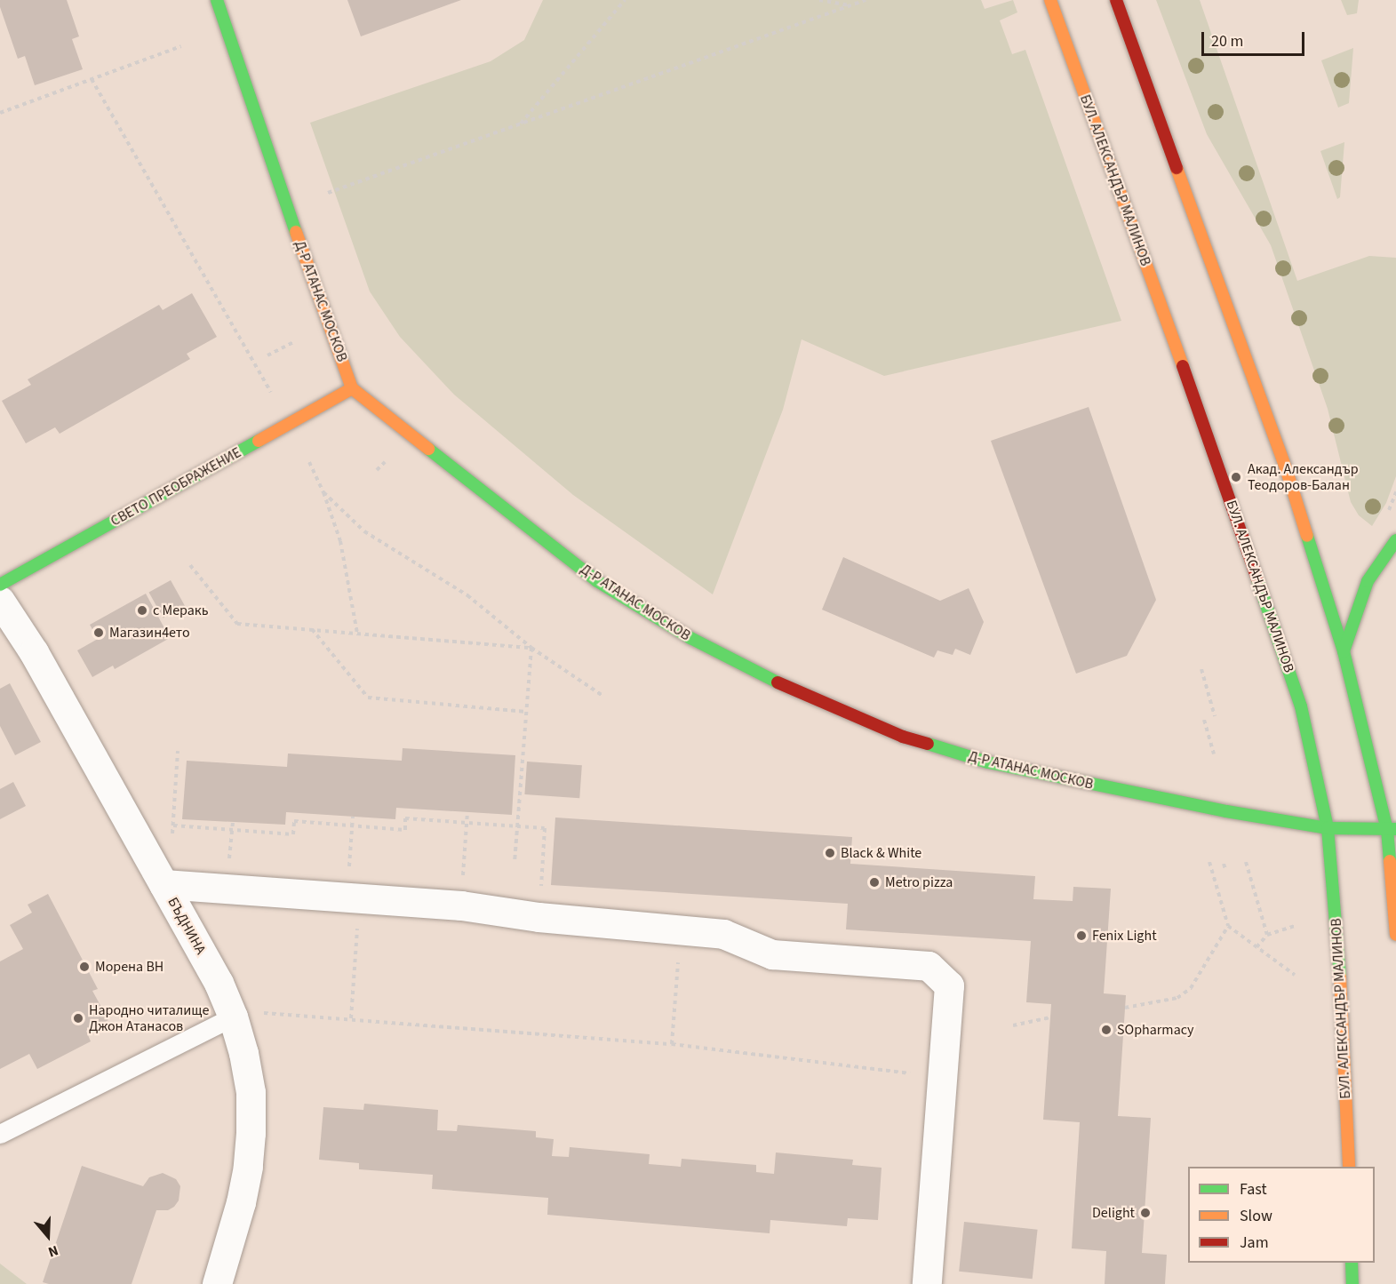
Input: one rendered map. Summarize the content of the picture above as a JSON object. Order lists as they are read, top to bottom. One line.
{"streets":{"main road":["БУЛ. АЛЕКСАНДЪР МАЛИНОВ","Д-Р АТАНАС МОСКОВ","СВЕТО ПРЕОБРАЖЕНИЕ"],"street":["БЪДНИНА"]},"crossings":[["БУЛ. АЛЕКСАНДЪР МАЛИНОВ","Д-Р АТАНАС МОСКОВ"],["Д-Р АТАНАС МОСКОВ","СВЕТО ПРЕОБРАЖЕНИЕ"]],"places":["Акад. Александър Теодоров-Балан","с Меракь","Магазин4ето","Black & White","Metro pizza","Fenix Light","Морена ВН","Народно читалище Джон Атанасов","SOpharmacy","Delight"],"legend":["Fast","Slow","Jam"],"scale_bar":"20 m","north":"bottom"}
